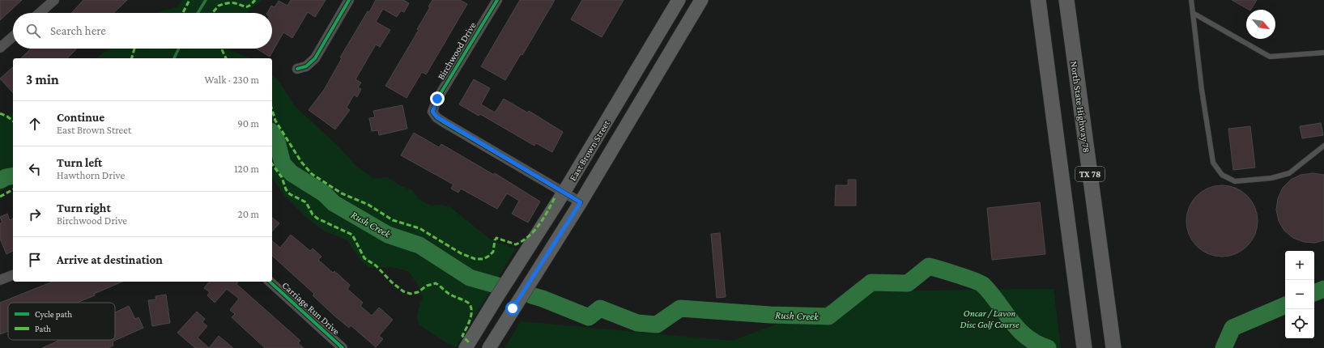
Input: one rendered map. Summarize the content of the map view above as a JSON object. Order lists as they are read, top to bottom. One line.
{"streets":{"main road":["North State Highway 78","East Brown Street","TX 78"],"street":["Birchwood Drive","Carriage Run Drive"]},"crossings":[["Birchwood Drive","East Brown Street"]],"water":["Rush Creek"],"parks":["Oncar / Lavon Disc Golf Course"],"legend":["Cycle path","Path"],"north":"bottom right","page":{"search":"Search here","heading":["3 min","Walk · 230 m"],"list":[["Continue","East Brown Street","90 m"],["Turn left","Hawthorn Drive","120 m"],["Turn right","Birchwood Drive","20 m"],"Arrive at destination"],"map_buttons":["+","−"]}}
